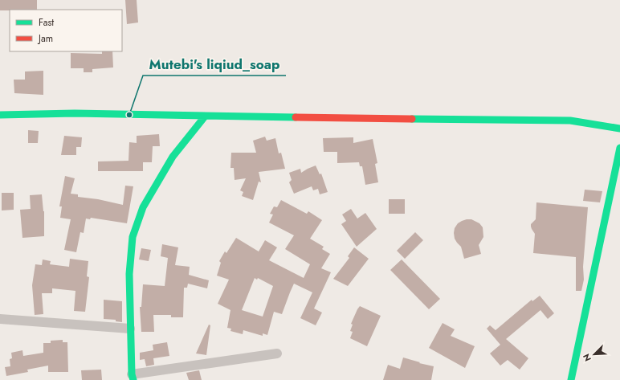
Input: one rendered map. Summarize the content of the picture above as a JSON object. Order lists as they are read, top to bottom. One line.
{"places":["Mutebi's liqiud_soap"],"legend":["Fast","Jam"],"north":"bottom left"}
